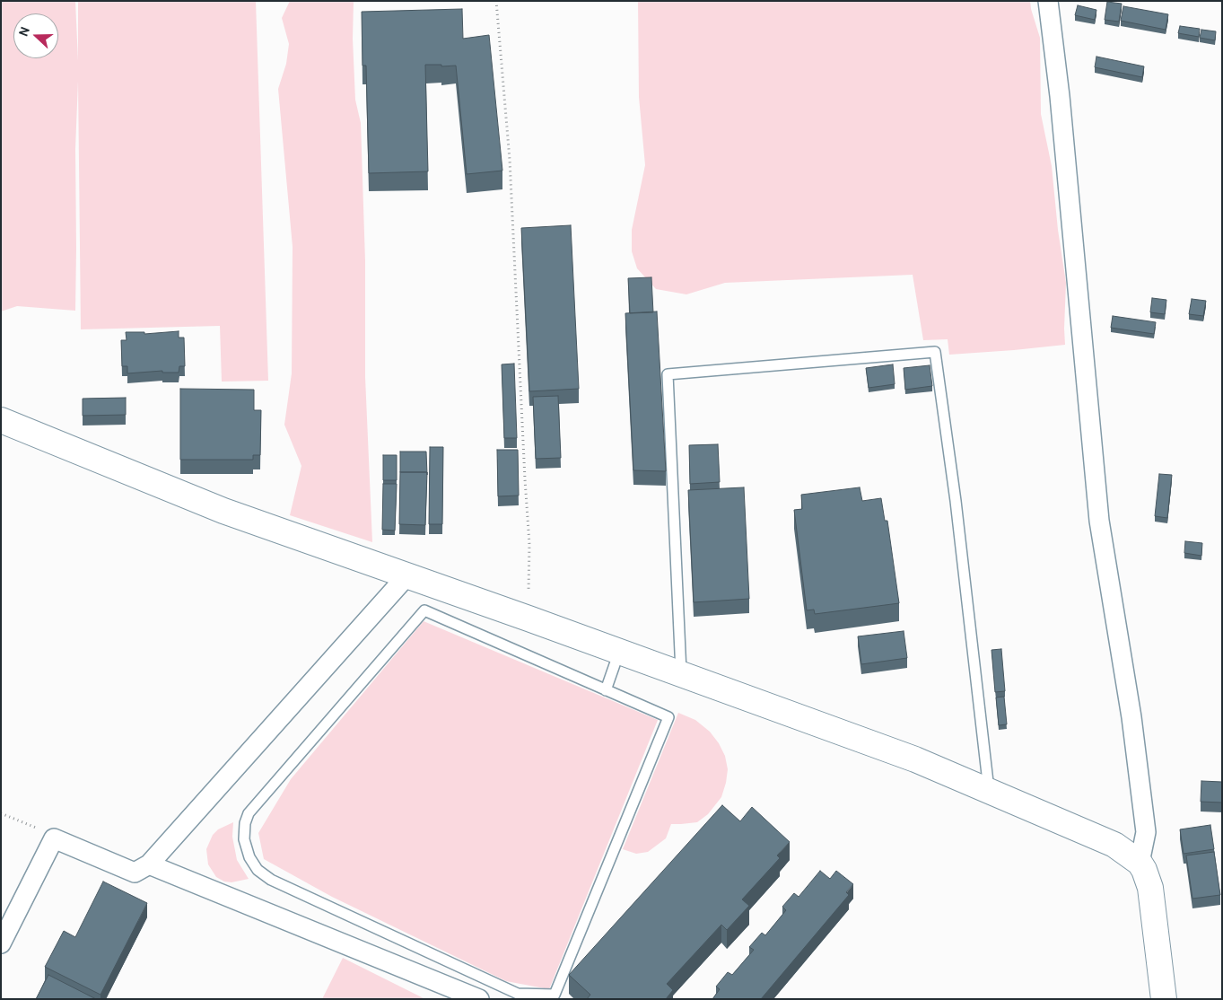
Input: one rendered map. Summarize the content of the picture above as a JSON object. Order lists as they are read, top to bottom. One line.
{"north":"left"}
